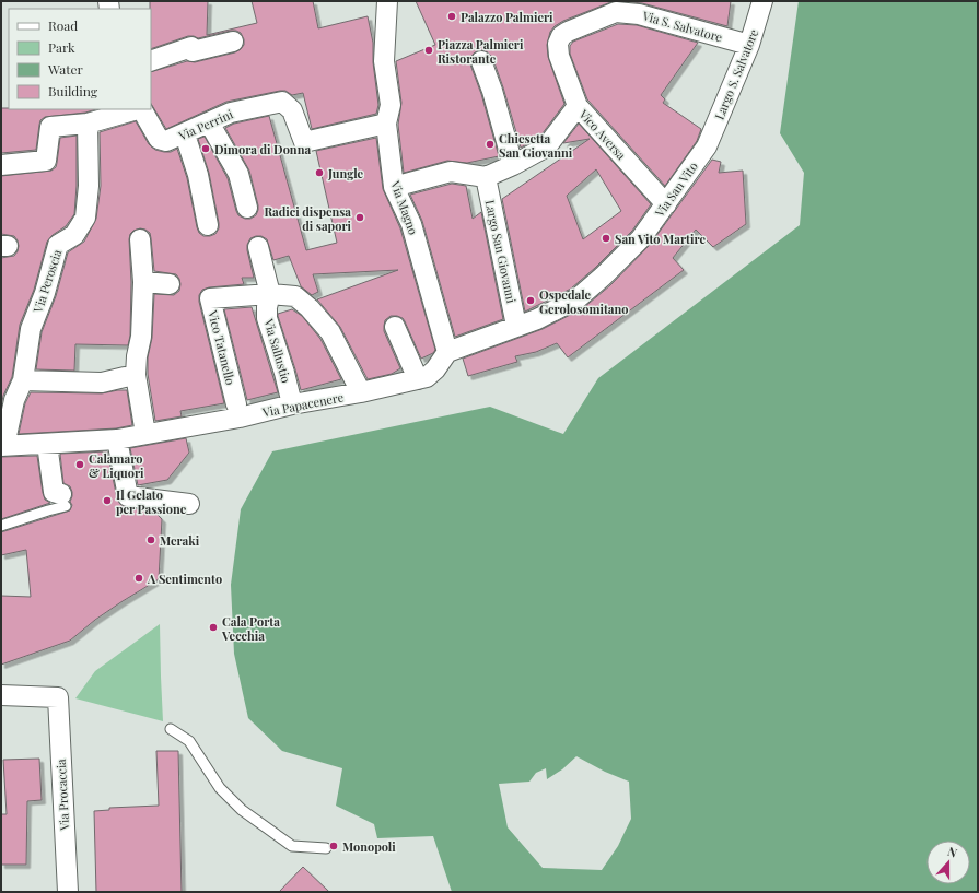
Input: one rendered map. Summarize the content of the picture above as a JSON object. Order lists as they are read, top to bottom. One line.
{"streets":{"street":["Via S. Salvatore","Largo S. Salvatore","Via Perrini","Vico Aversa","Via San Vito","Via Magno","Largo San Giovanni","Via Peroscia","Vico Tatanello","Via Sallustio","Via Papacenere","Via Procaccia"]},"crossings":[["Via S. Salvatore","Largo S. Salvatore"],["Via S. Salvatore","Vico Aversa"],["Largo S. Salvatore","Via San Vito"],["Via Perrini","Via Magno"],["Vico Aversa","Via San Vito"],["Via San Vito","Via Magno"],["Via San Vito","Largo San Giovanni"],["Via San Vito","Via Papacenere"],["Via Magno","Via Papacenere"],["Via Peroscia","Via Papacenere"],["Vico Tatanello","Via Sallustio"],["Vico Tatanello","Via Papacenere"],["Via Sallustio","Via Papacenere"]],"places":["Palazzo Palmieri","Piazza Palmieri Ristorante","Chiesetta San Giovanni","Dimora di Donna","Jungle","Radici dispensa di sapori","San Vito Martire","Ospedale Gerolosomitano","Calamaro & Liquori","Il Gelato per Passione","Meraki","A Sentimento","Cala Porta Vecchia","Monopoli"],"legend":["Road","Park","Water","Building"],"north":"top"}
